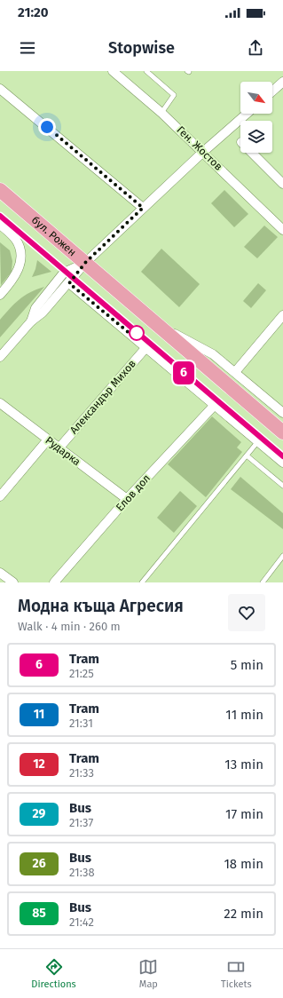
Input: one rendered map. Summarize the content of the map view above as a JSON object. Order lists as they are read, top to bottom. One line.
{"streets":{"main road":["бул. Рожен"],"street":["Ген. Жостов","Александър Михов","Рударка","Елов дол"]},"crossings":[["Александър Михов","Рударка"],["Рударка","Елов дол"]],"lines":["tram line 6"],"north":"bottom right","page":{"status":"21:20","header":"Stopwise","on_map":"6","heading":["Модна къща Агресия","Walk · 4 min · 260 m"],"list":[{"mark":"6","name":"Tram","note":"21:25","value":"5 min"},{"mark":"11","name":"Tram","note":"21:31","value":"11 min"},{"mark":"12","name":"Tram","note":"21:33","value":"13 min"},{"mark":"29","name":"Bus","note":"21:37","value":"17 min"},{"mark":"26","name":"Bus","note":"21:38","value":"18 min"},{"mark":"85","name":"Bus","note":"21:42","value":"22 min"}],"tabs":["Directions","Map","Tickets"]}}
